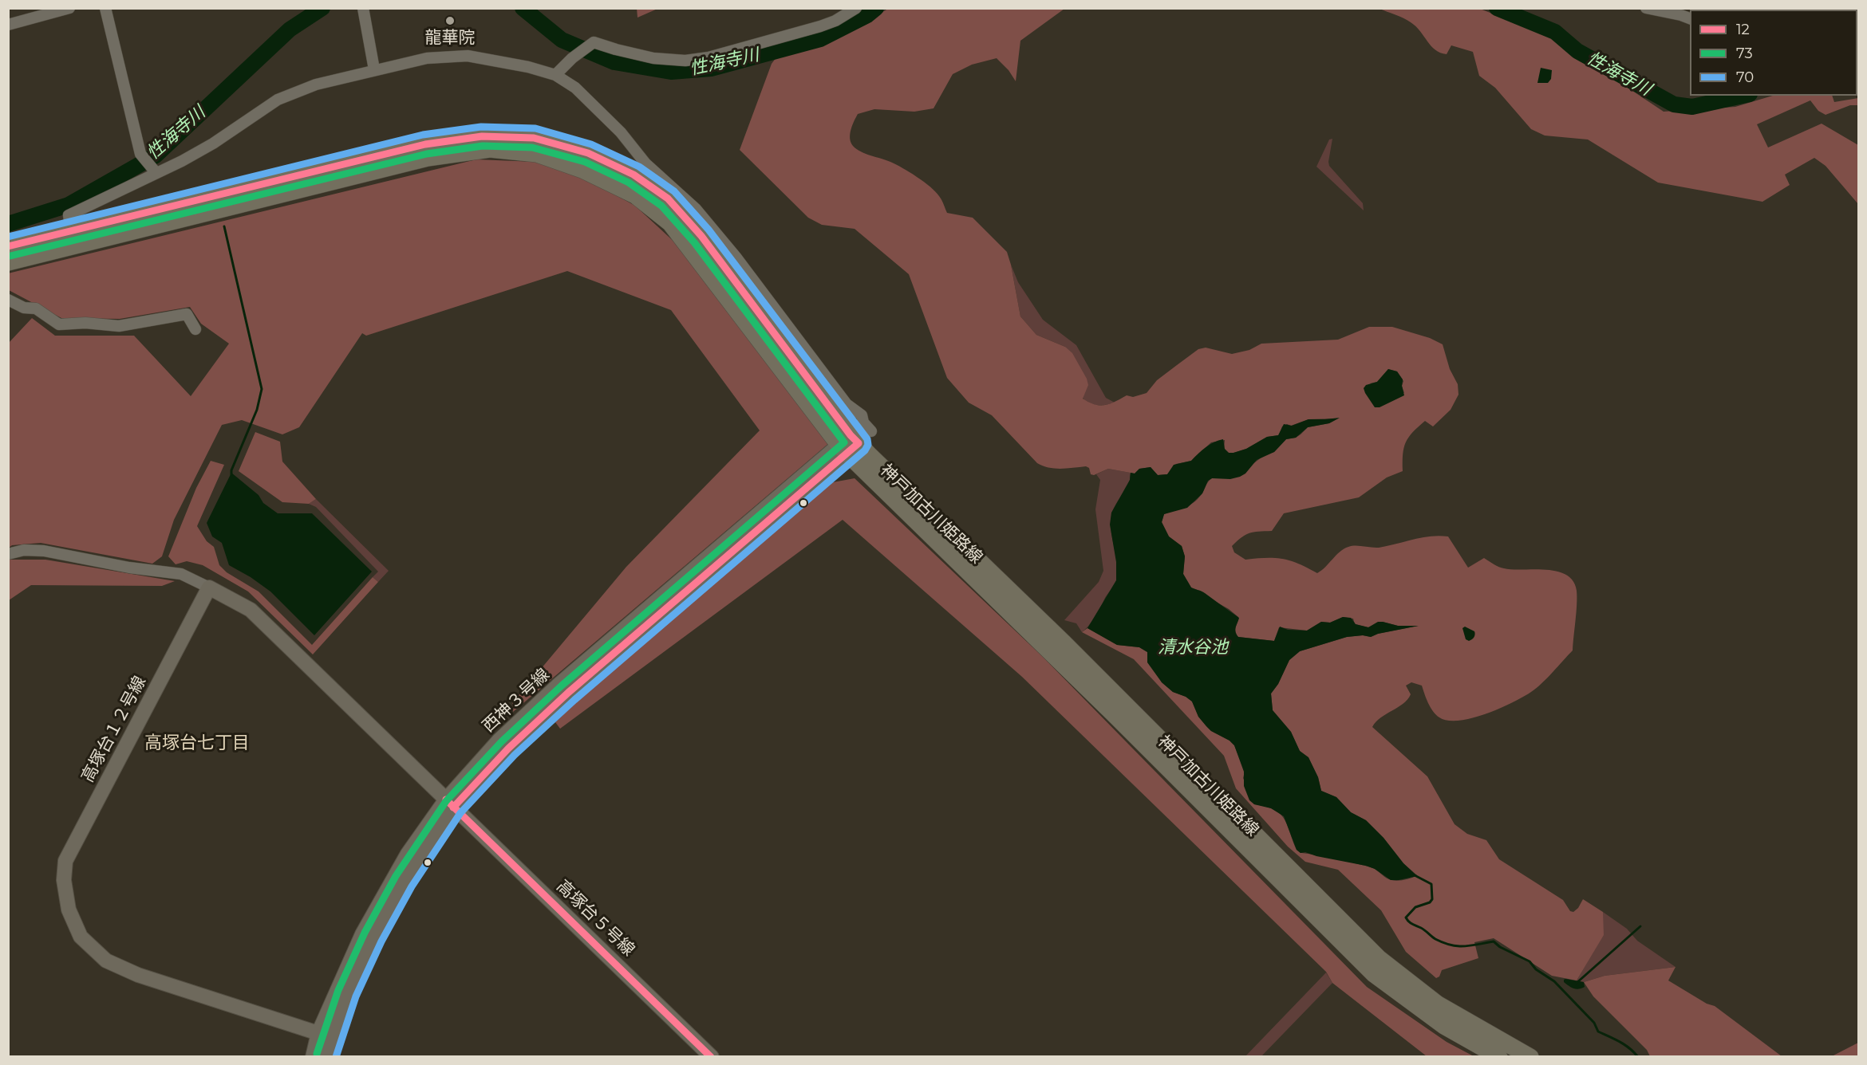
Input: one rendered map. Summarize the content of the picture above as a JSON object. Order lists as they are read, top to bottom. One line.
{"streets":{"main road":["神戸加古川姫路線"],"street":["西神３号線","高塚台１２号線","高塚台５号線"]},"crossings":[["神戸加古川姫路線","西神３号線"],["西神３号線","高塚台１２号線"],["西神３号線","高塚台５号線"]],"districts":["高塚台七丁目"],"water":["性海寺川","清水谷池"],"places":["龍華院"],"lines":["transit line 70","transit line 12","transit line 73"],"legend":["12","73","70"]}
